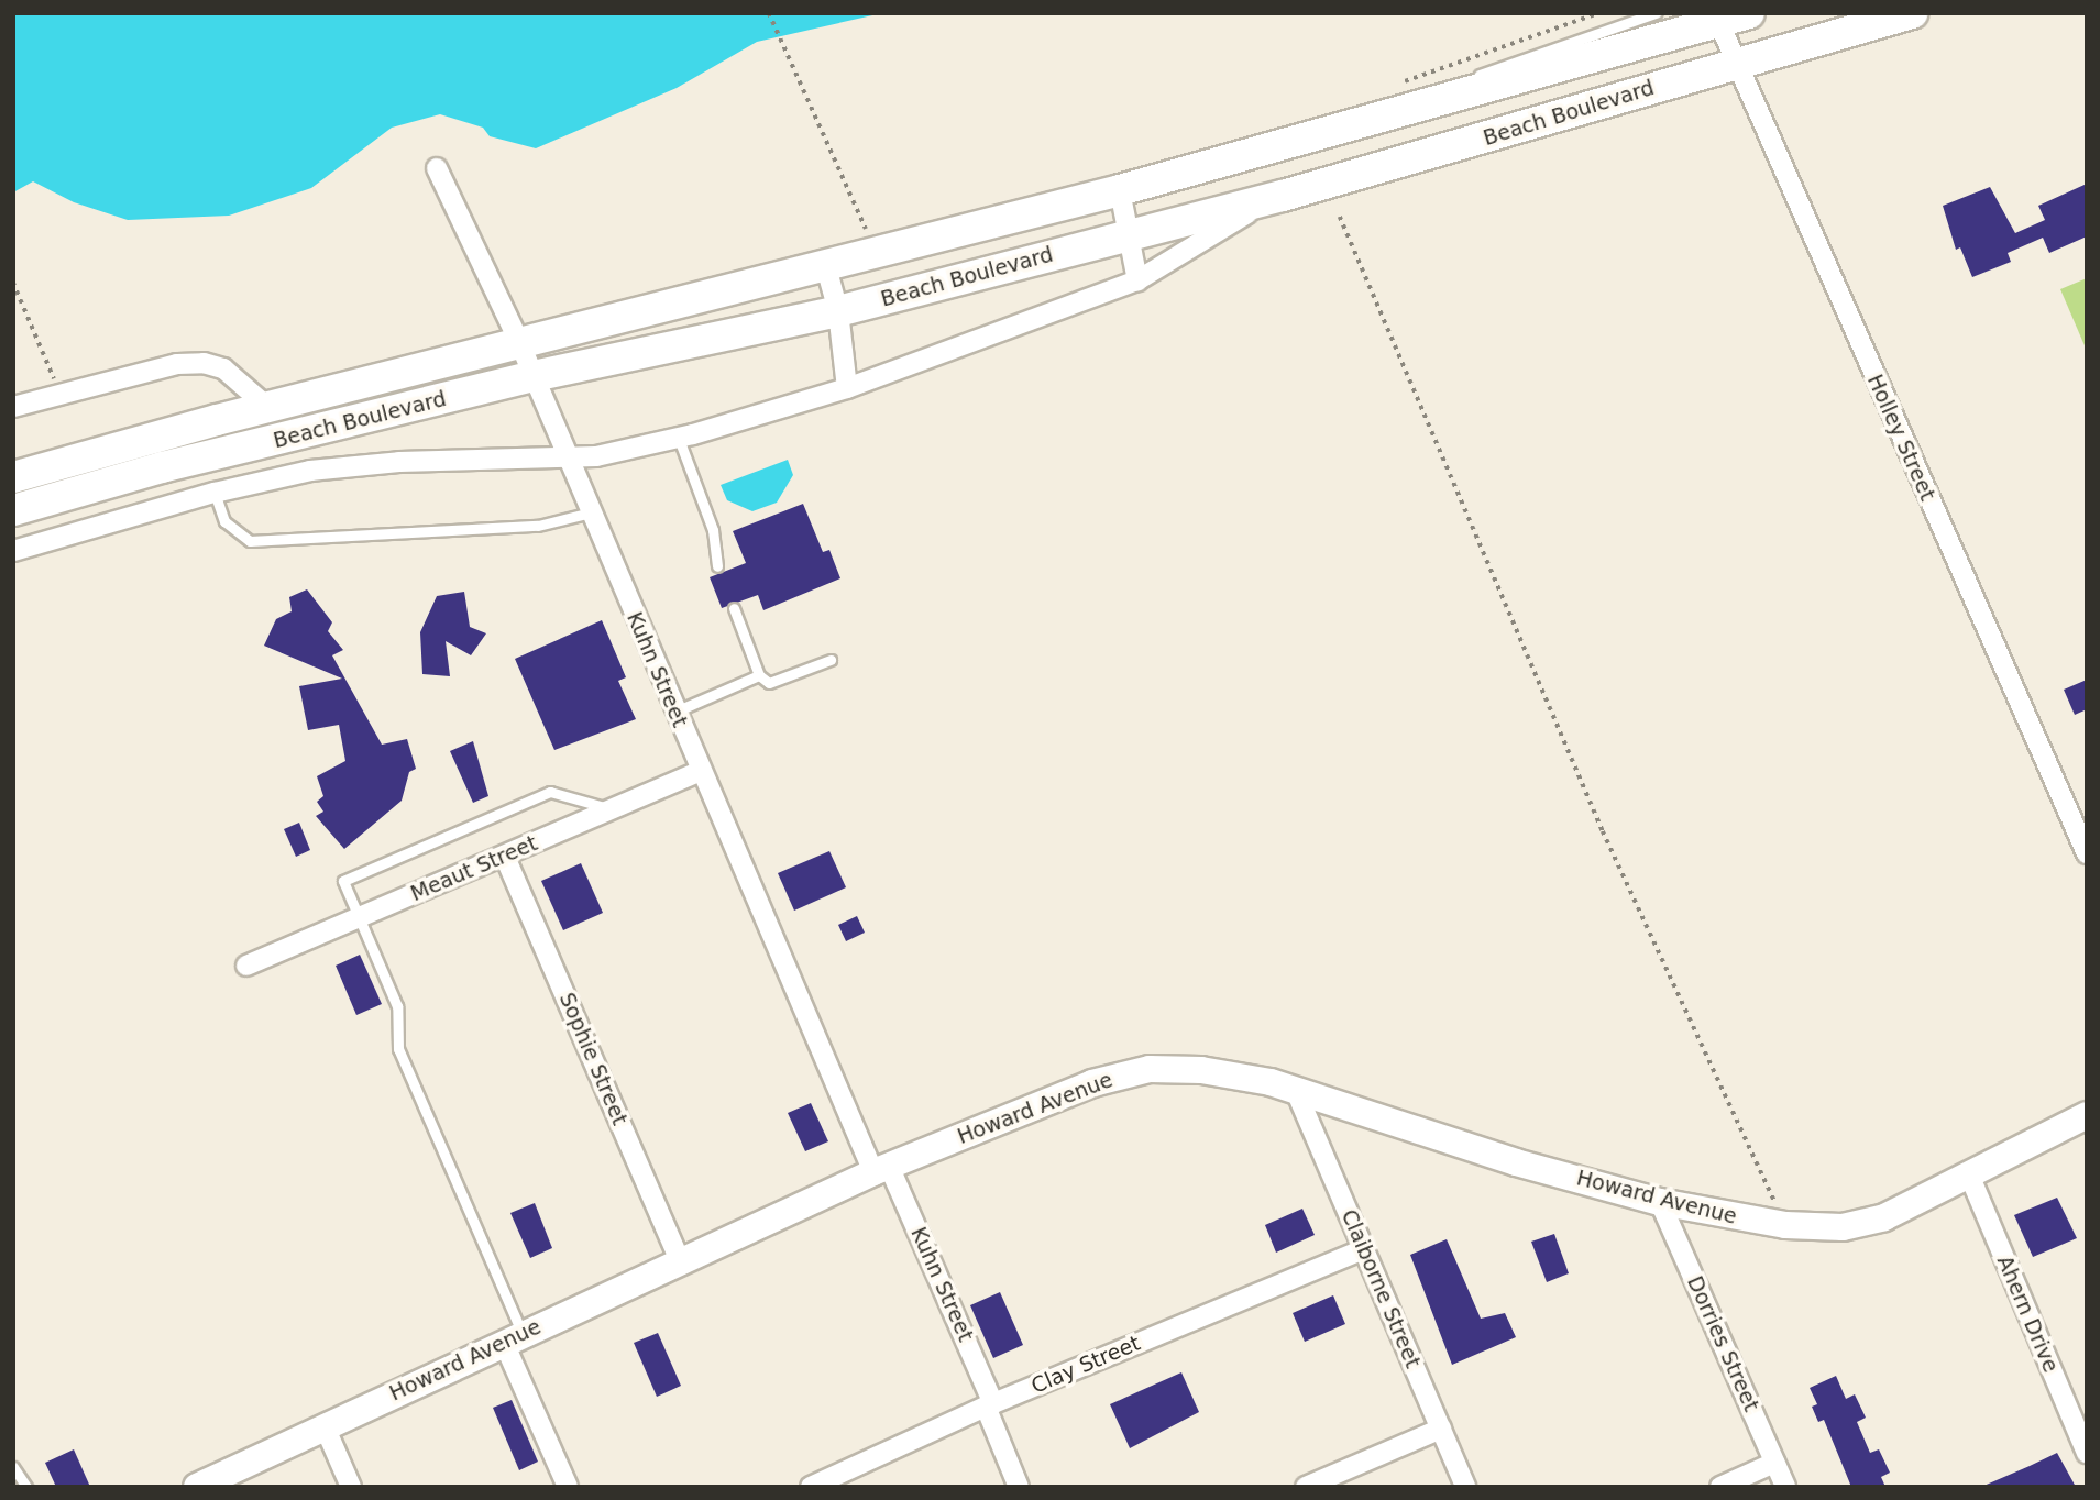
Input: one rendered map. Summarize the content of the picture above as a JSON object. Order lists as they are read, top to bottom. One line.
{"streets":{"main road":["Beach Boulevard","Howard Avenue"],"street":["Holley Street","Kuhn Street","Meaut Street","Sophie Street","Claiborne Street","Ahern Drive","Dorries Street","Clay Street"]},"crossings":[["Beach Boulevard","Holley Street"],["Beach Boulevard","Kuhn Street"],["Kuhn Street","Meaut Street"],["Kuhn Street","Howard Avenue"],["Kuhn Street","Clay Street"],["Meaut Street","Sophie Street"],["Sophie Street","Howard Avenue"],["Howard Avenue","Claiborne Street"],["Howard Avenue","Ahern Drive"],["Howard Avenue","Dorries Street"],["Claiborne Street","Clay Street"]]}
